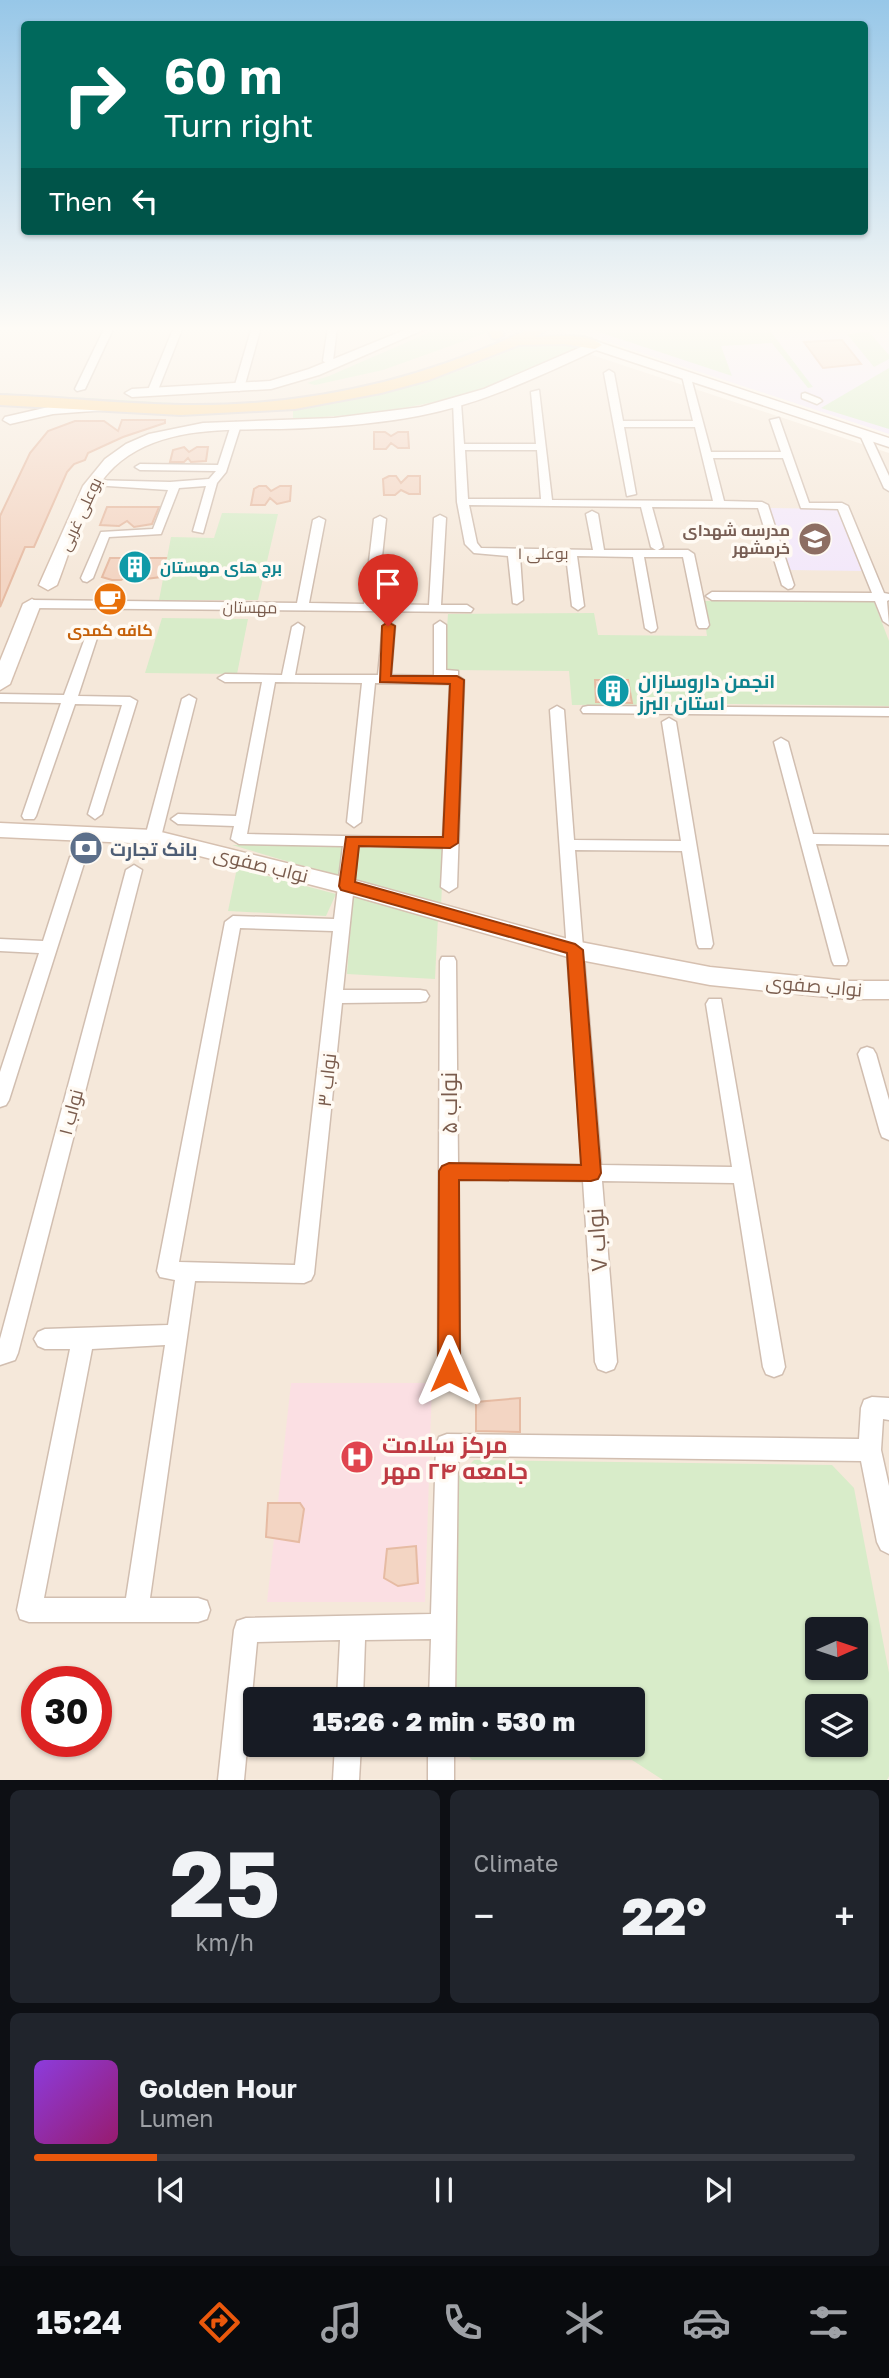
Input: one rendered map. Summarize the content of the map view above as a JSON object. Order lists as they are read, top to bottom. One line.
{"streets":{"street":["بوعلی غربی","بوعلی ۱","مهستان","نواب صفوی","نواب ۳","نواب ۵","نواب ۱","نواب ۷"]},"crossings":[["نواب صفوی","نواب ۳"],["نواب صفوی","نواب ۷"]],"places":{"school or university":["مدرسه شهدای خرمشهر"],"building":["برج های مهستان","انجمن داروسازان استان البرز"],"cafe":["کافه کمدی"],"bank":["بانک تجارت"],"hospital":["مرکز سلامت جامعه ۲۴ مهر"]},"north":"right","page":{"turn":["60 m","Turn right"],"then":"Then","limit":"30","trip":"15:26 · 2 min · 530 m","tile":[["25","km/h"],"Climate"],"heat":["−","22°","+"],"song":["Golden Hour","Lumen"],"tabs":"15:24"}}
